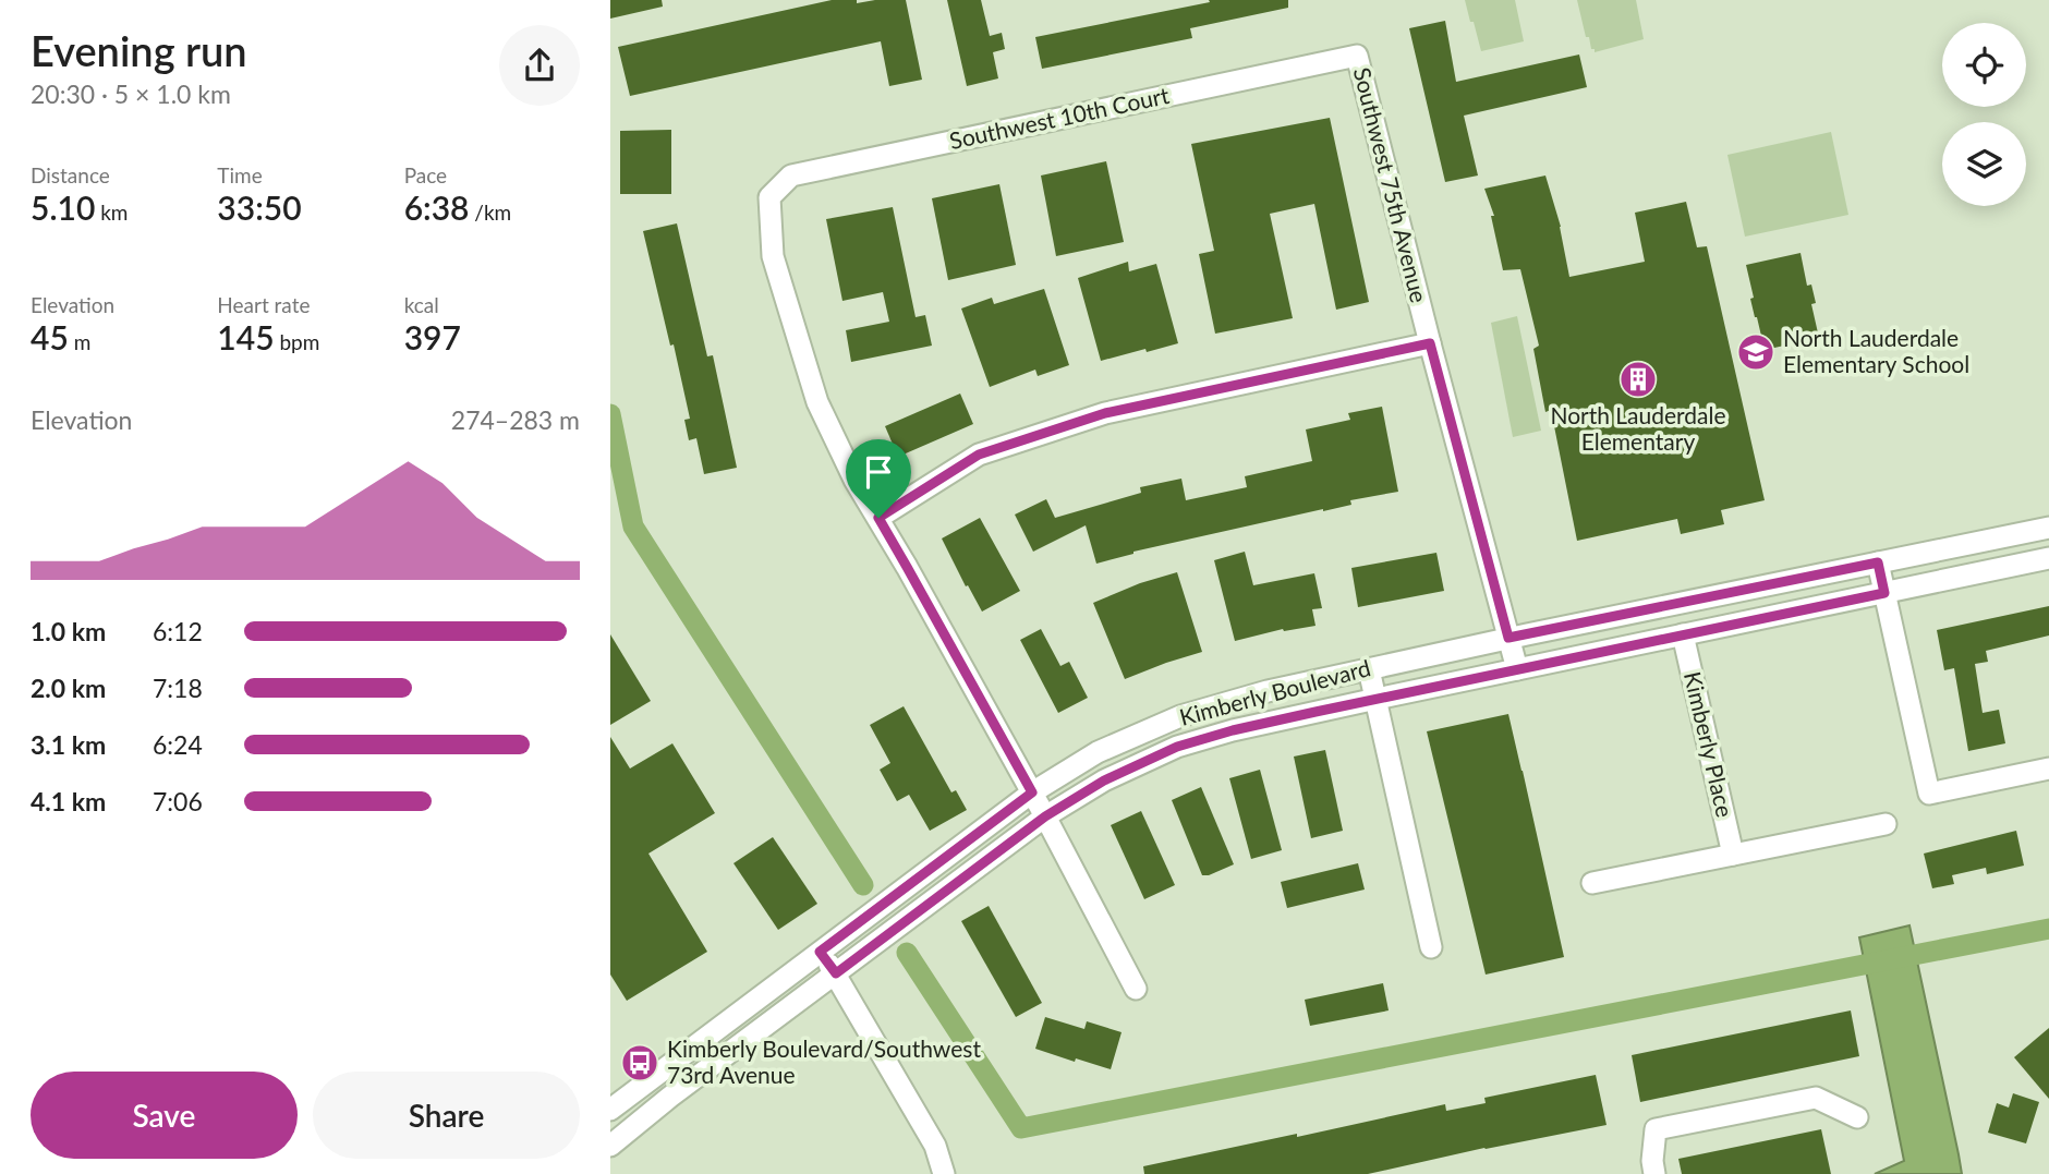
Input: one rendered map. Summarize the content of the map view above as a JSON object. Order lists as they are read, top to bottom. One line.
{"streets":{"street":["Southwest 10th Court","Southwest 75th Avenue","Kimberly Boulevard","Kimberly Place"]},"crossings":[["Southwest 10th Court","Southwest 75th Avenue"],["Southwest 75th Avenue","Kimberly Boulevard"],["Kimberly Boulevard","Kimberly Place"]],"places":{"school or university":["North Lauderdale Elementary School"],"building":["North Lauderdale Elementary"],"bus stop":["Kimberly Boulevard/Southwest 73rd Avenue"]},"page":{"heading":["Evening run","20:30 · 5 × 1.0 km"],"stats":[["Distance","5.10 km"],["Time","33:50"],["Pace","6:38 /km"],["Elevation","45 m"],["Heart rate","145 bpm"],["kcal","397"]],"chart":["Elevation","274–283 m"],"list":[{"name":"1.0 km","note":"6:12"},{"name":"2.0 km","note":"7:18"},{"name":"3.1 km","note":"6:24"},{"name":"4.1 km","note":"7:06"}],"buttons":["Save","Share"]}}
